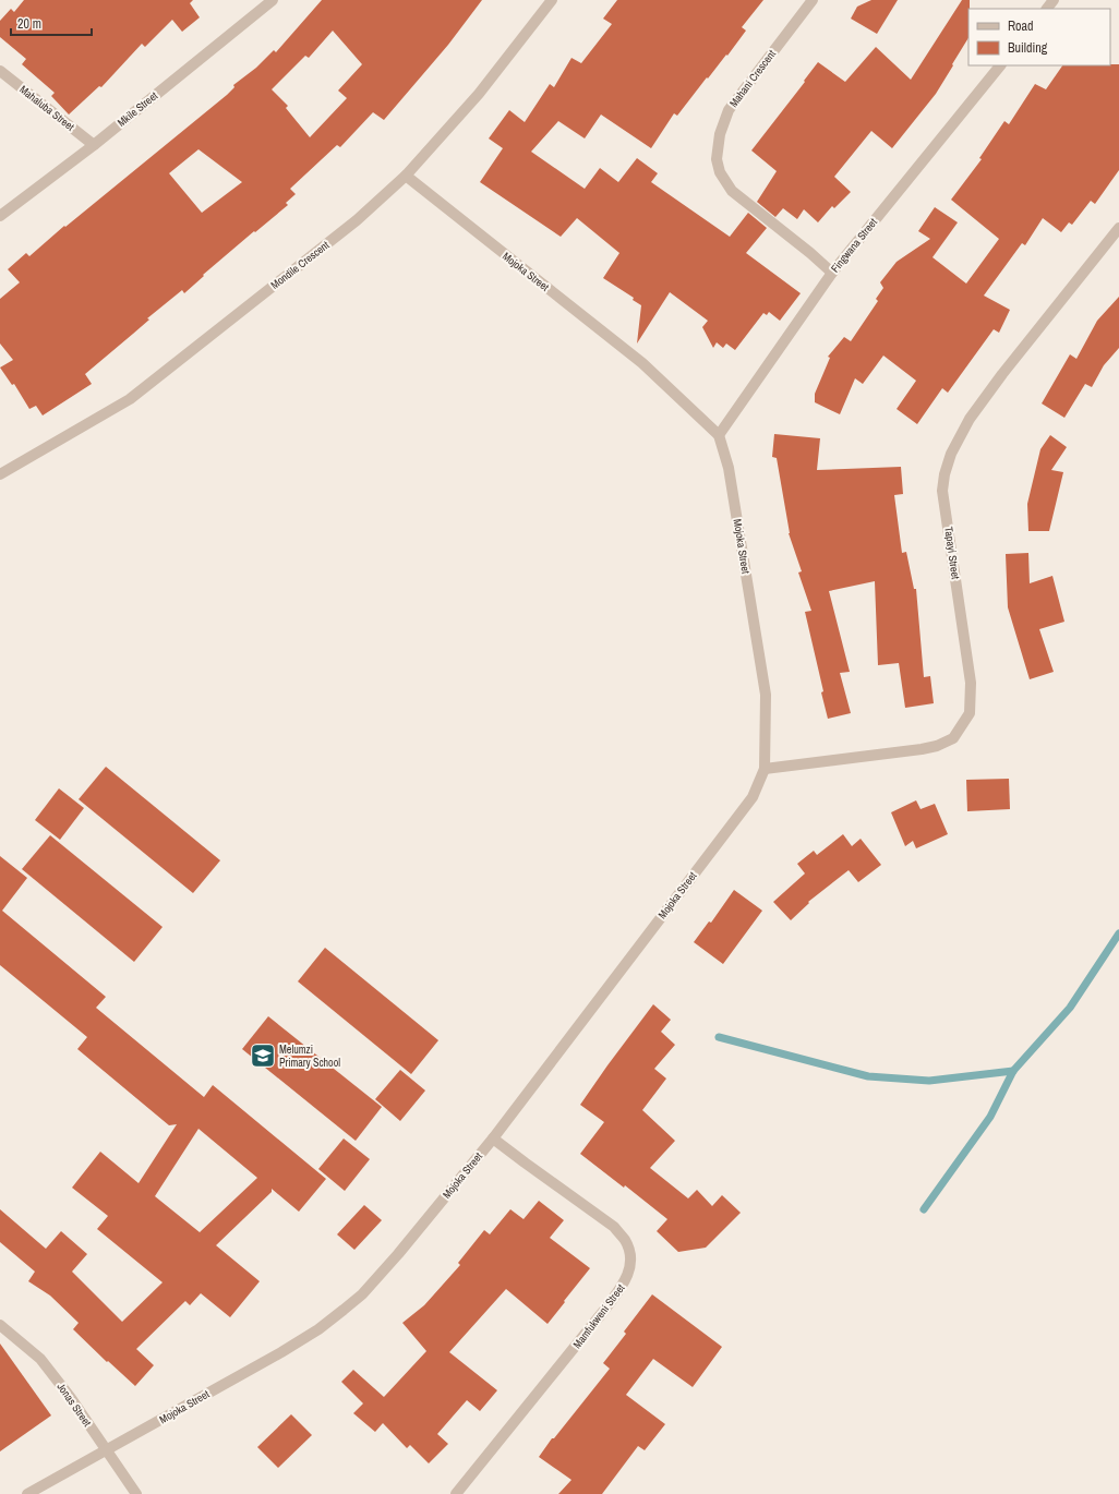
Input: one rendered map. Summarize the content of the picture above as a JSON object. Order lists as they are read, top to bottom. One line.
{"streets":{"street":["Mahani Crescent","Mahaluba Street","Mkile Street","Fingwana Street","Mondile Crescent","Mojoka Street","Tapayi Street","Mamfukweni Street","Jonas Street"]},"crossings":[["Mahani Crescent","Fingwana Street"],["Mahaluba Street","Mkile Street"],["Fingwana Street","Mojoka Street"],["Mondile Crescent","Mojoka Street"],["Mojoka Street","Tapayi Street"],["Mojoka Street","Mamfukweni Street"],["Mojoka Street","Jonas Street"]],"places":{"school or university":["Melumzi Primary School"]},"legend":["Road","Building"],"scale_bar":"20 m"}
